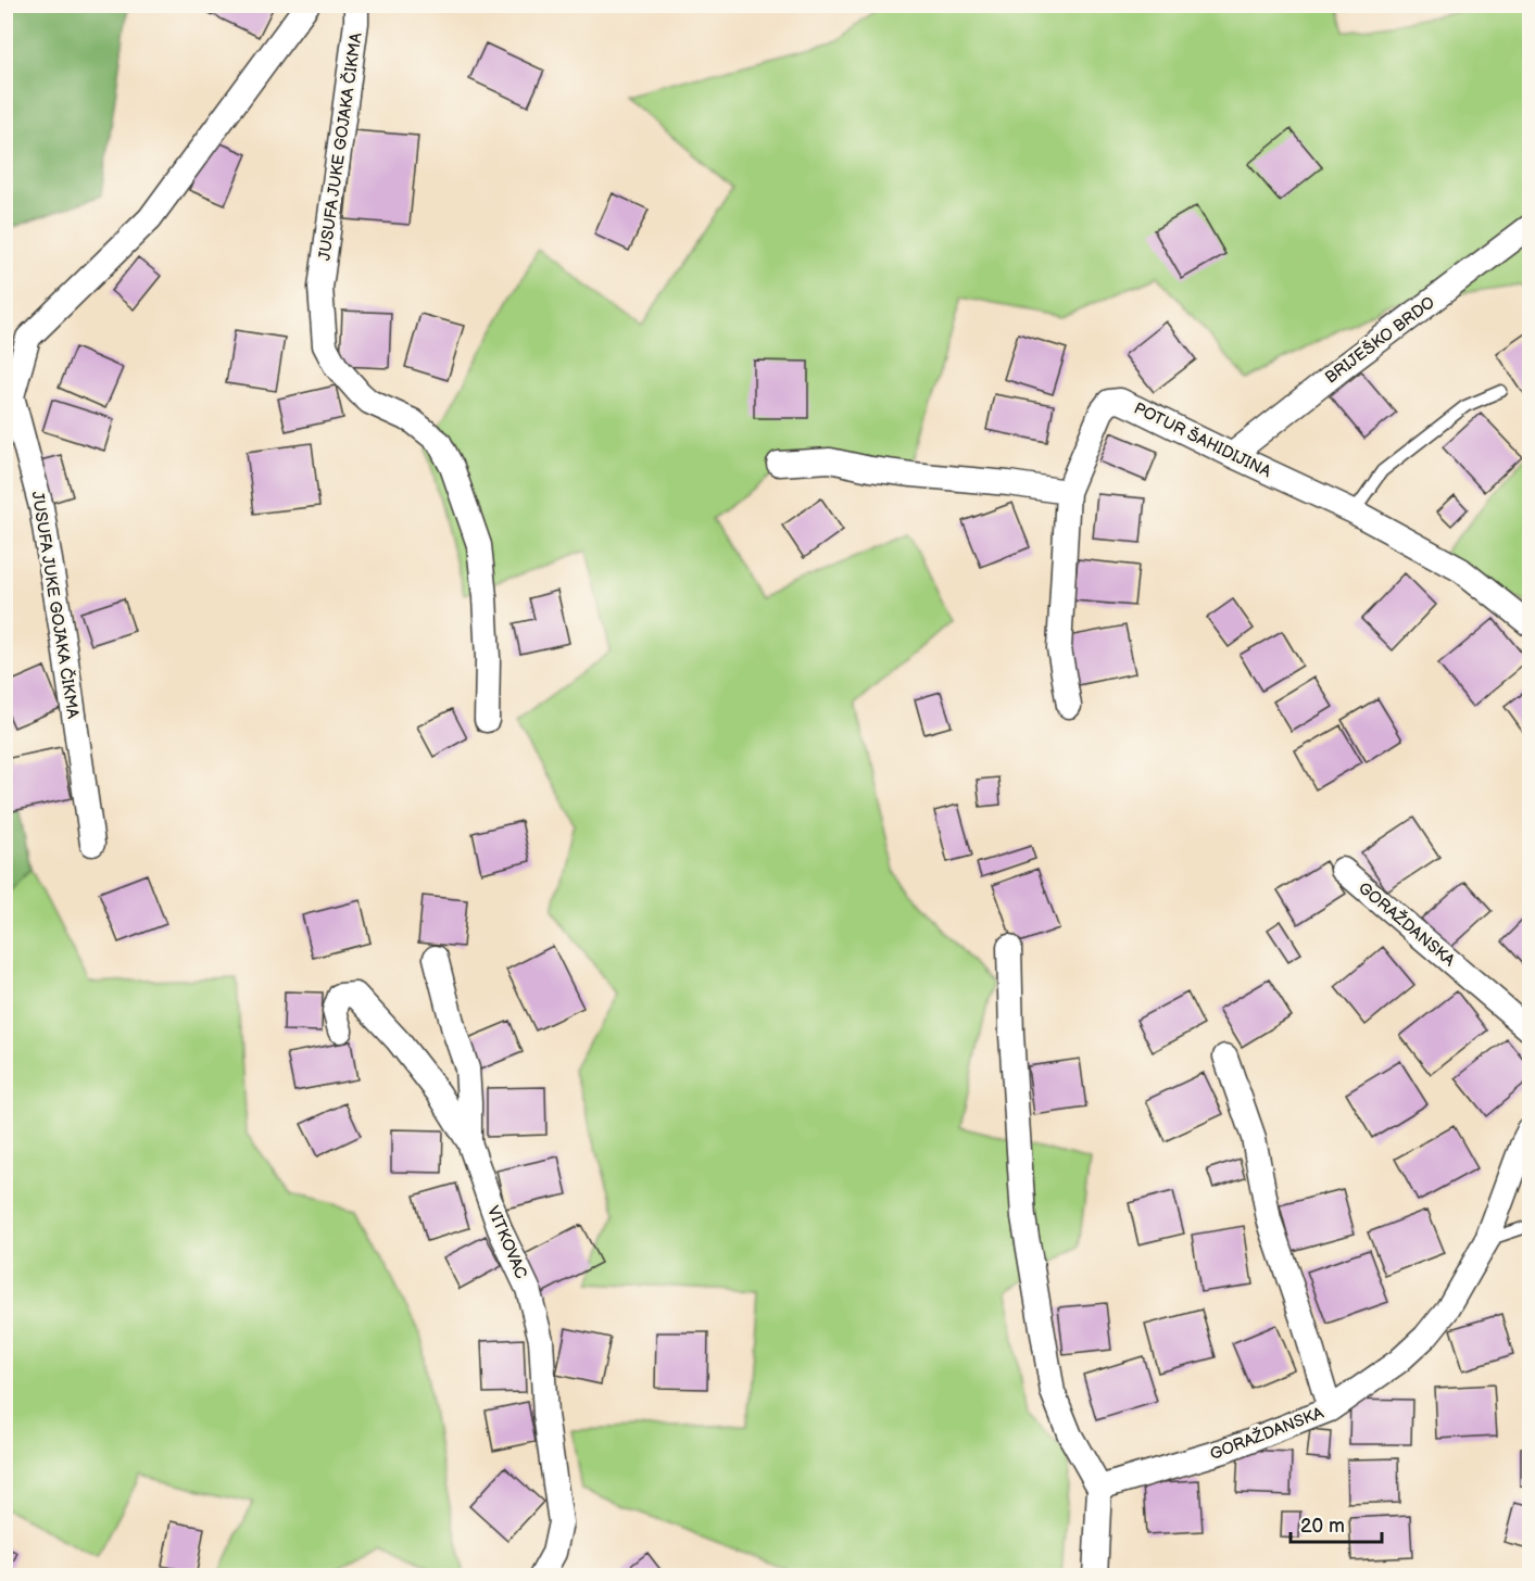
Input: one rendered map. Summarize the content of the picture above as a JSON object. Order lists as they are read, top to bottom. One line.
{"streets":{"street":["JUSUFA JUKE GOJAKA ČIKMA","BRIJEŠKO BRDO","POTUR ŠAHIDIJINA","GORAŽDANSKA","VITKOVAC"]},"crossings":[["BRIJEŠKO BRDO","POTUR ŠAHIDIJINA"]],"scale_bar":"20 m"}
